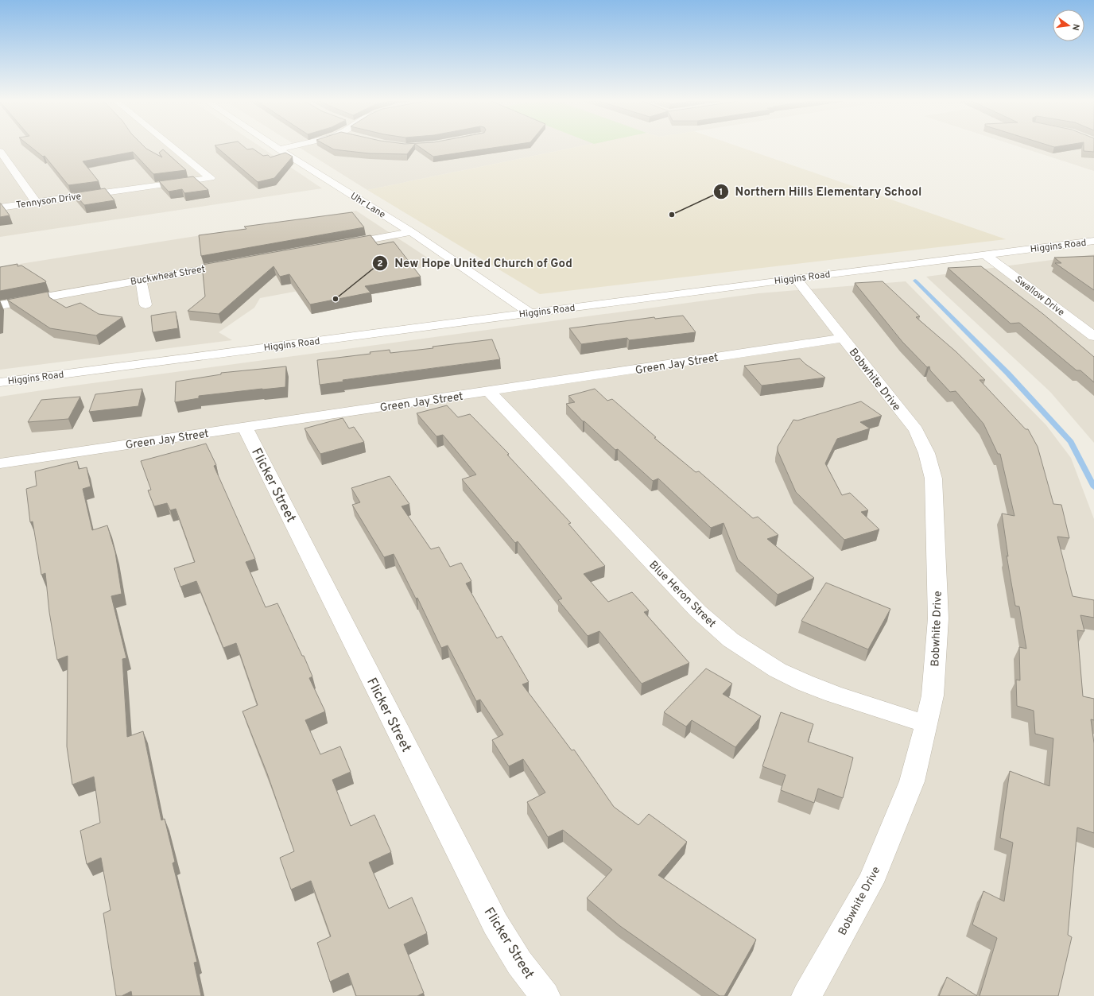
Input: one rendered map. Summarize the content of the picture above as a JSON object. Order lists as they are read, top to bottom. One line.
{"streets":{"street":["Tennyson Drive","Uhr Lane","Higgins Road","Buckwheat Street","Swallow Drive","Green Jay Street","Bobwhite Drive","Flicker Street","Blue Heron Street"]},"crossings":[["Uhr Lane","Higgins Road"],["Higgins Road","Swallow Drive"],["Higgins Road","Bobwhite Drive"],["Green Jay Street","Bobwhite Drive"],["Green Jay Street","Flicker Street"],["Green Jay Street","Blue Heron Street"],["Bobwhite Drive","Blue Heron Street"]],"places":["Northern Hills Elementary School","New Hope United Church of God"],"north":"right"}
